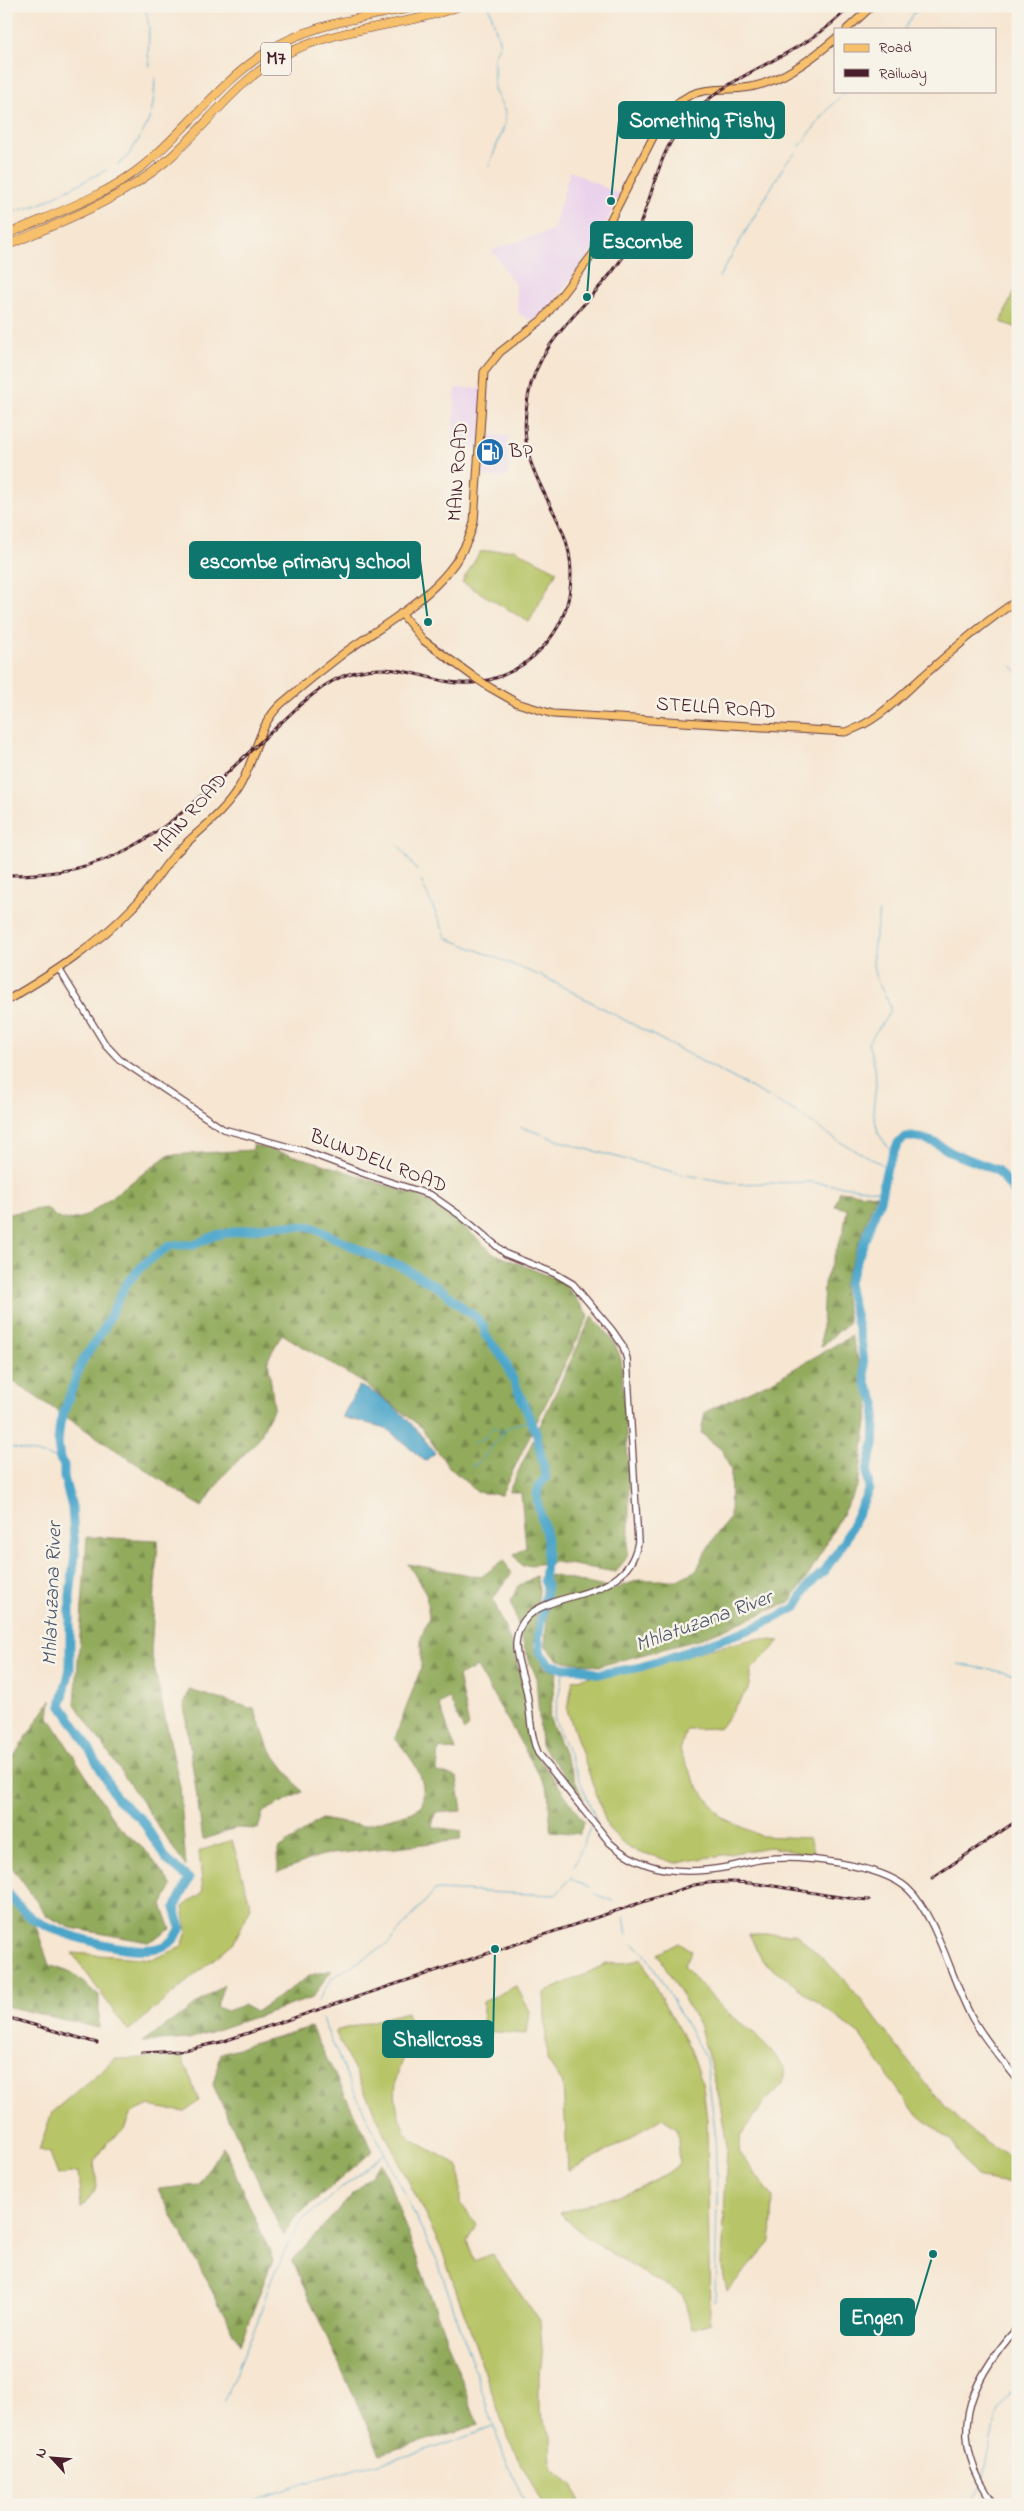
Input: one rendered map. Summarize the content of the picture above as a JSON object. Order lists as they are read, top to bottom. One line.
{"streets":{"highway":["M7"],"main road":["MAIN ROAD","STELLA ROAD"],"street":["BLUNDELL ROAD"]},"crossings":[["MAIN ROAD","STELLA ROAD"],["MAIN ROAD","BLUNDELL ROAD"]],"water":["Mhlatuzana River"],"places":{"other":["Something Fishy","Escombe","escombe primary school","Shallcross","Engen"],"fuel station":["BP"]},"legend":["Road","Railway"],"north":"top left"}
